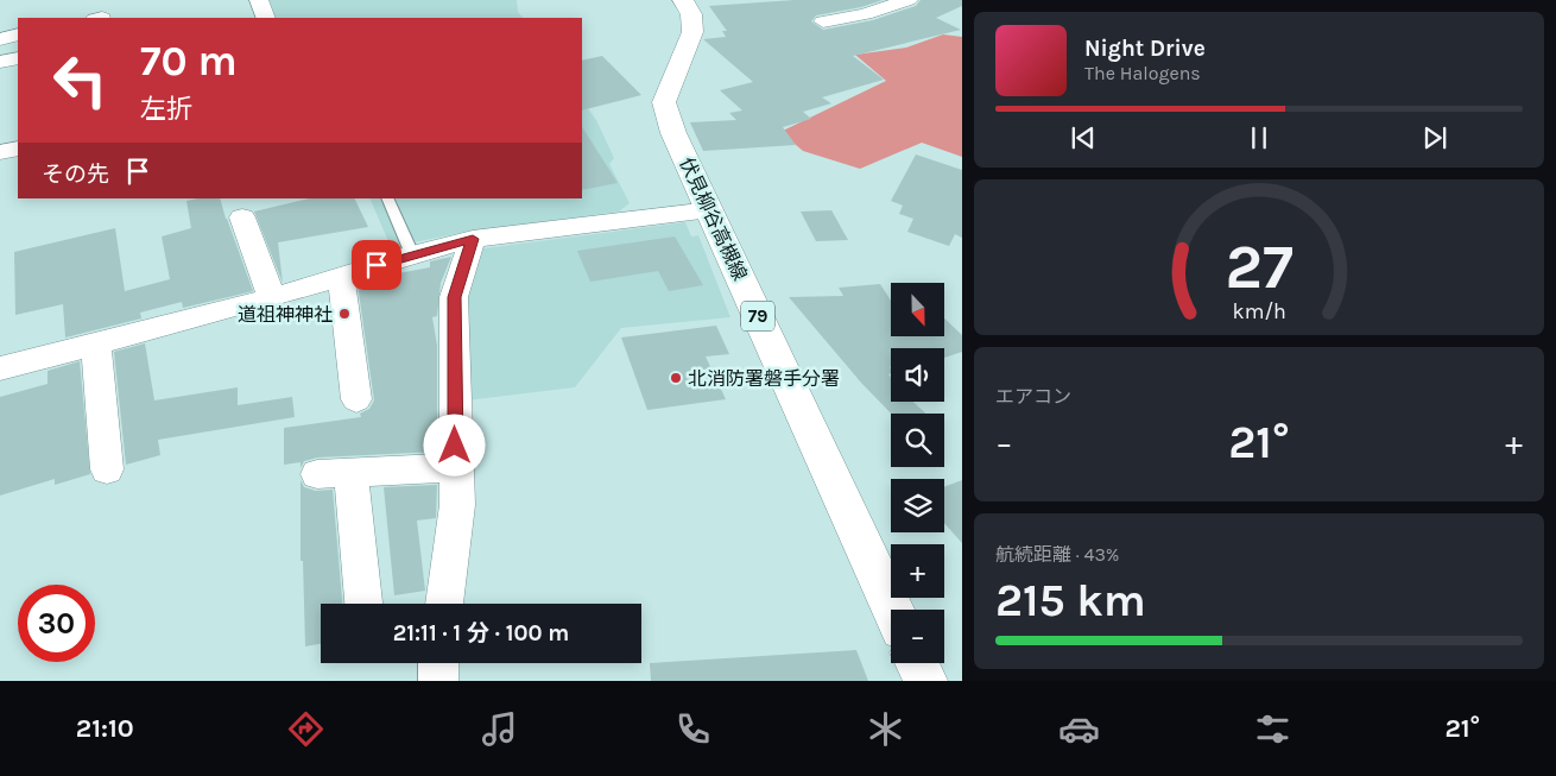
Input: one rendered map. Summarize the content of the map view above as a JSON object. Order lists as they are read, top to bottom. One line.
{"streets":{"main road":["伏見柳谷高槻線","79"]},"places":["道祖神神社","北消防署磐手分署"],"north":"bottom","page":{"turn":["70 m","左折"],"song":["Night Drive","The Halogens"],"then":"その先","map_buttons":["+","−"],"tile":["エアコン",["航続距離 · 43%","215 km"]],"heat":["−","21°","+"],"limit":"30","trip":"21:11 · 1 分 · 100 m","tabs":["21:10","21°"],"gauge":["27","km/h"]}}
